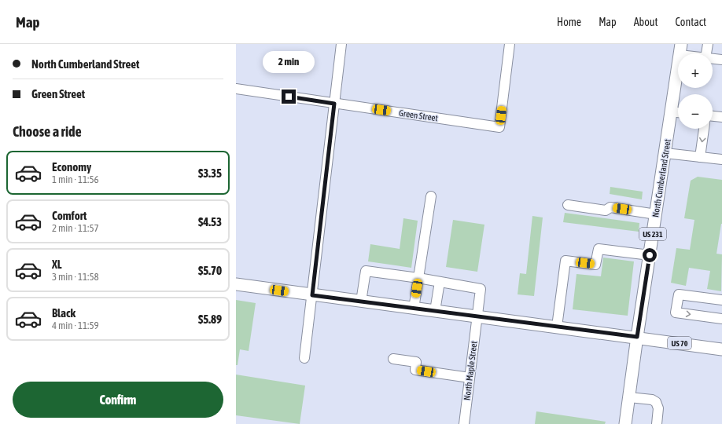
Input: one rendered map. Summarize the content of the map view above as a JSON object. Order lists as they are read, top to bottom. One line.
{"streets":{"main road":["North Cumberland Street","US 231","US 70"],"street":["Green Street","North Maple Street"]},"crossings":[["North Cumberland Street","US 70"],["US 70","North Maple Street"]],"page":{"header":"Map","nav":["Home","Map","About","Contact"],"banner":["North Cumberland Street","Green Street"],"bubble":"2 min","map_buttons":["+","−"],"heading":"Choose a ride","list":[{"name":"Economy","note":"1 min · 11:56","value":"$3.35"},{"name":"Comfort","note":"2 min · 11:57","value":"$4.53"},{"name":"XL","note":"3 min · 11:58","value":"$5.70"},{"name":"Black","note":"4 min · 11:59","value":"$5.89"}],"buttons":"Confirm"}}
